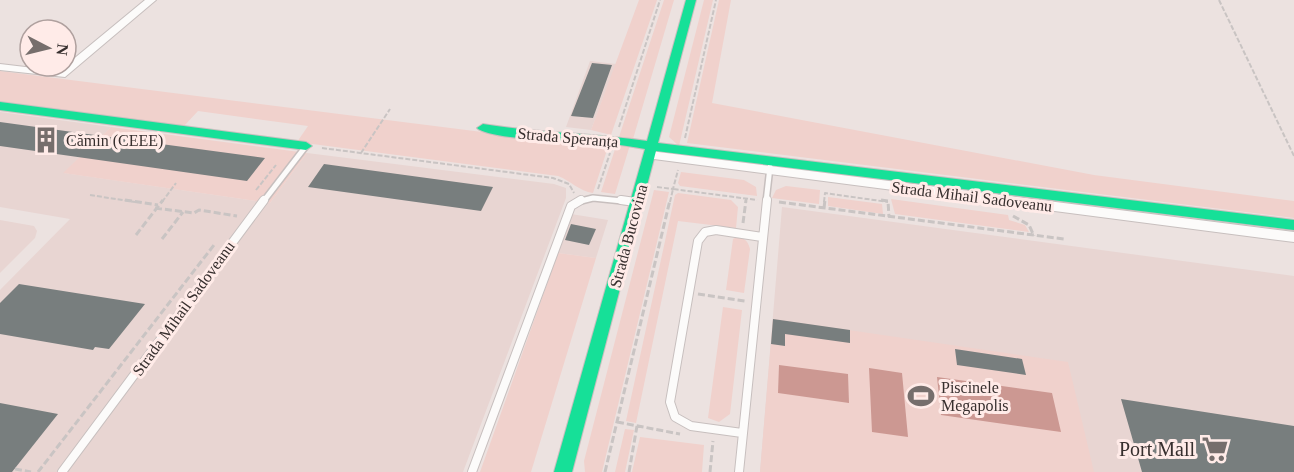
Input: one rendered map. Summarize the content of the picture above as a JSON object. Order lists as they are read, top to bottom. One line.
{"streets":{"street":["Strada Speranța","Strada Mihail Sadoveanu","Strada Bucovina"]},"crossings":[["Strada Speranța","Strada Mihail Sadoveanu"],["Strada Speranța","Strada Bucovina"],["Strada Mihail Sadoveanu","Strada Bucovina"]],"places":{"building":["Cămin (CEEE)"],"sports":["Piscinele Megapolis"],"supermarket":["Port Mall"]},"north":"right"}
